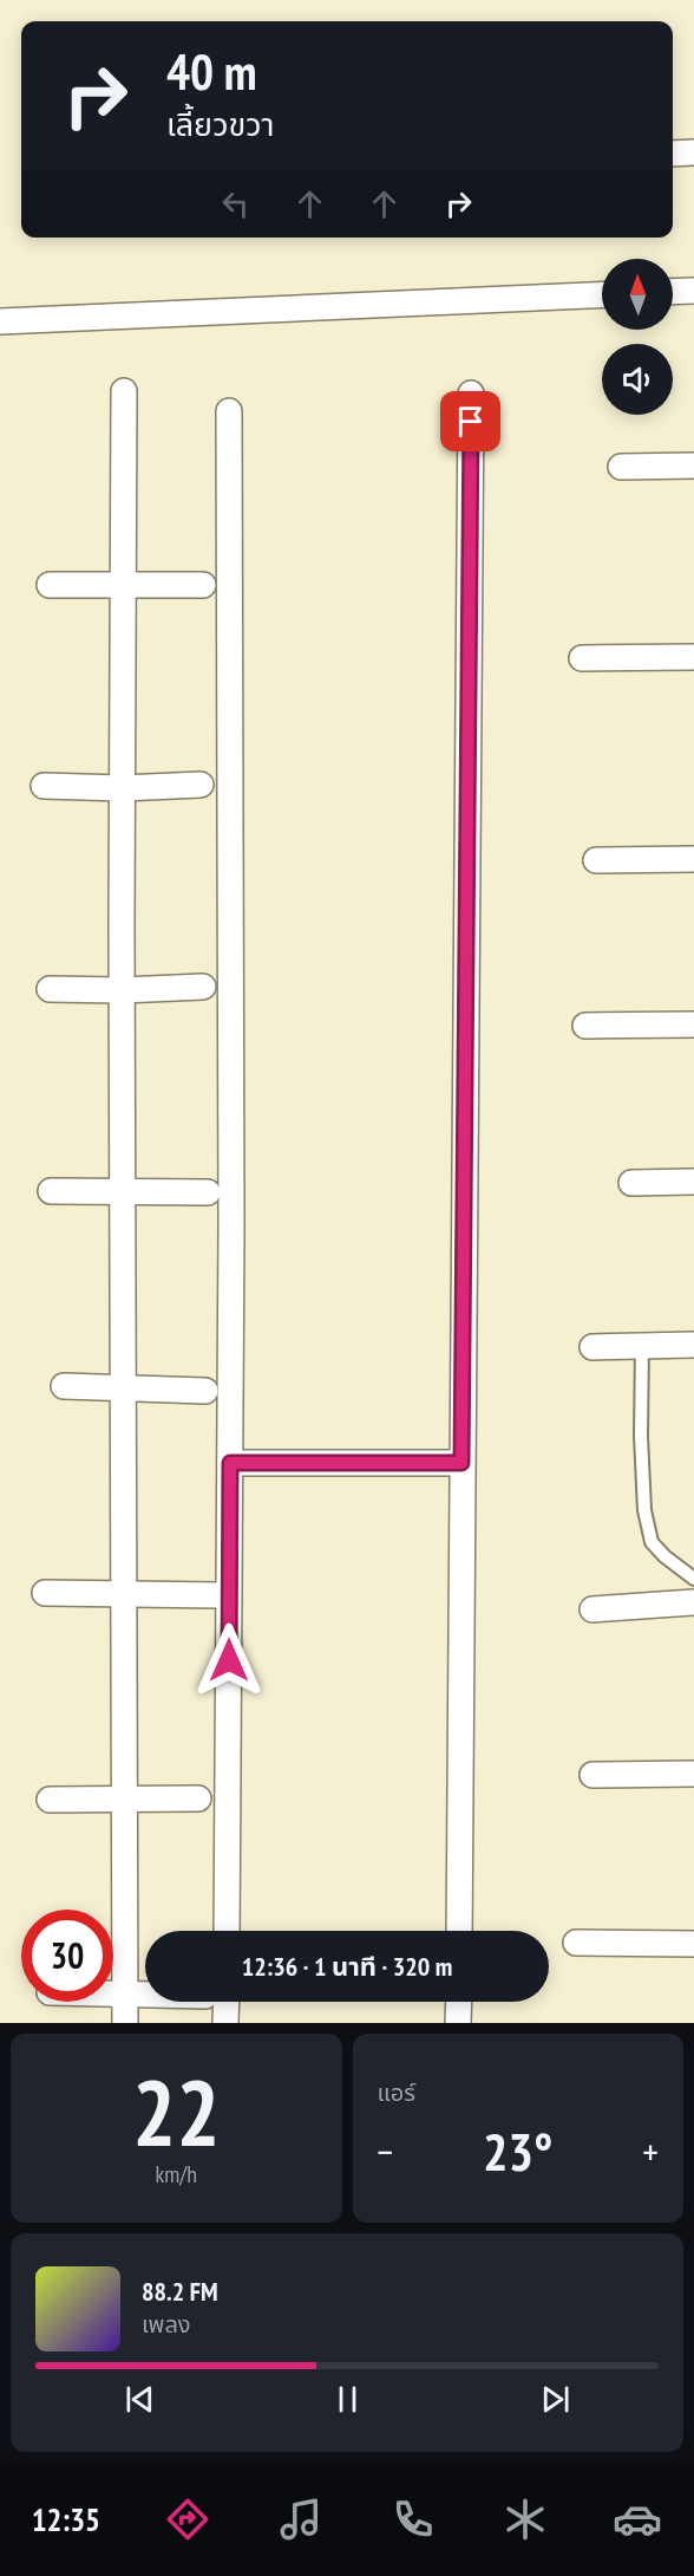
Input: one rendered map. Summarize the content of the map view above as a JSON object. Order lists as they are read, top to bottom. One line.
{"north":"top","page":{"turn":["40 m","เลี้ยวขวา"],"limit":"30","trip":"12:36 · 1 นาที · 320 m","tile":[["22","km/h"],"แอร์"],"heat":["−","23°","+"],"song":["88.2 FM","เพลง"],"tabs":"12:35"}}
